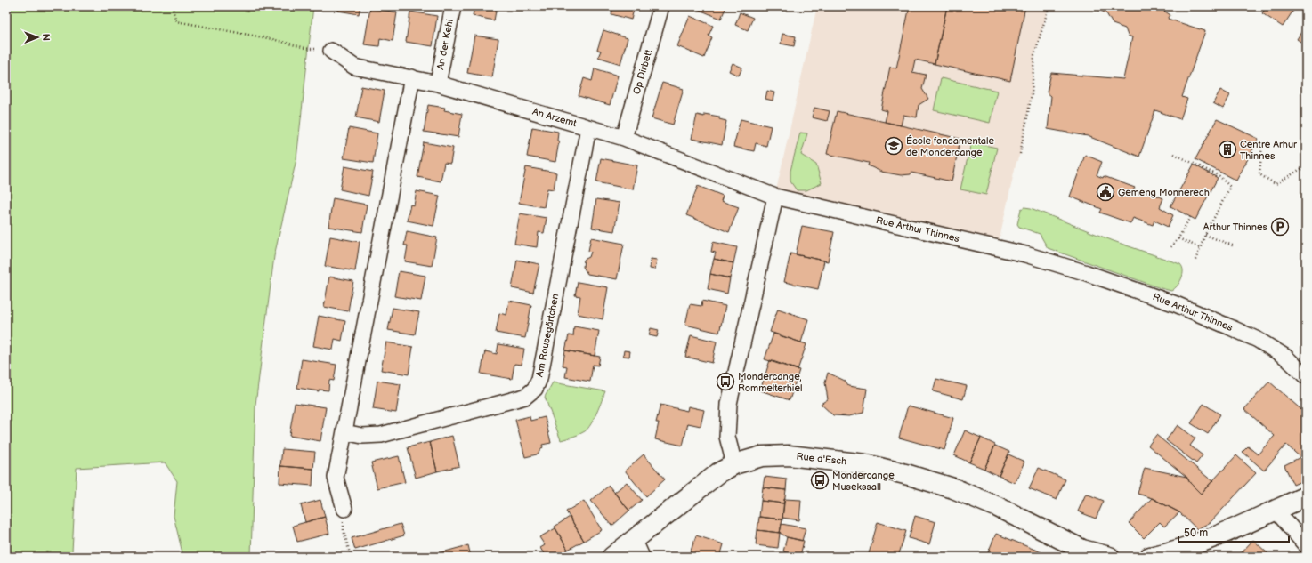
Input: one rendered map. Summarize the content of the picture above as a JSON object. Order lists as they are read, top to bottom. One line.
{"streets":{"main road":["Rue d'Esch"],"street":["An der Kehl","Op Dirbett","An Arzemt","Rue Arthur Thinnes","Am Rousegärtchen"]},"crossings":[["An der Kehl","An Arzemt"],["Op Dirbett","An Arzemt"],["An Arzemt","Rue Arthur Thinnes"],["An Arzemt","Am Rousegärtchen"]],"places":{"school or university":["École fondamentale de Mondercange"],"building":["Centre Arhur Thinnes"],"public building":["Gemeng Monnerech"],"parking":["Arthur Thinnes"],"bus stop":["Mondercange, Rommelterhiel","Mondercange, Musekssall"]},"scale_bar":"50 m","north":"right"}
